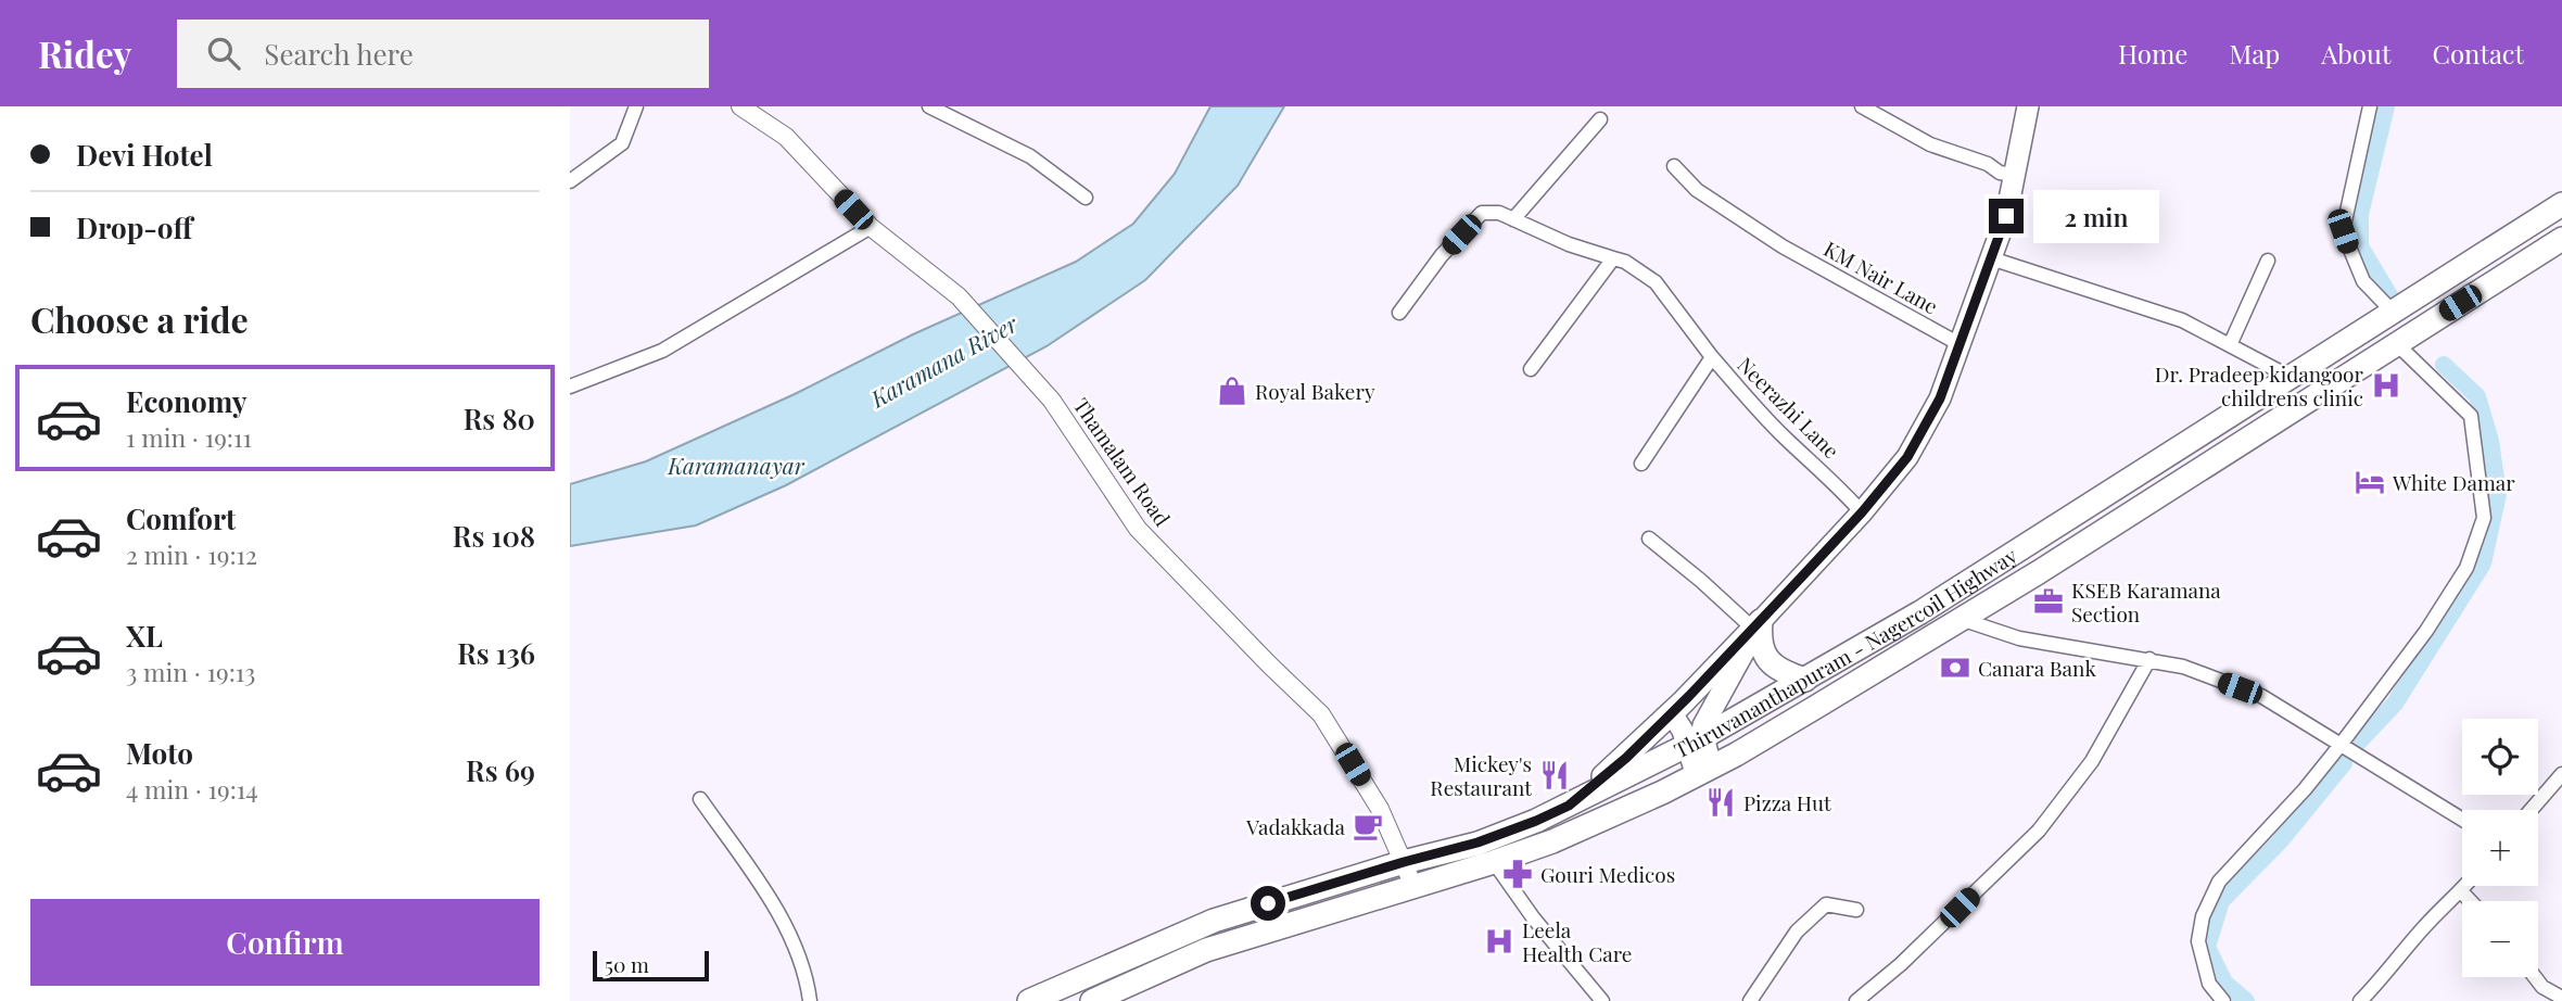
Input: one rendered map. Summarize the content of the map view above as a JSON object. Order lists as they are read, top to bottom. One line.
{"streets":{"main road":["Thiruvananthapuram - Nagercoil Highway"],"street":["KM Nair Lane","Neerazhi Lane","Thamalam Road"]},"crossings":[["Thamalam Road","Thiruvananthapuram - Nagercoil Highway"]],"water":["Karamana River","Karamanayar"],"places":{"hospital":["Dr. Pradeep kidangoor childrens clinic","Leela Health Care"],"shop":["Royal Bakery"],"hotel":["White Damar"],"office":["KSEB Karamana Section"],"bank":["Canara Bank"],"restaurant":["Mickey's Restaurant","Pizza Hut"],"cafe":["Vadakkada"],"pharmacy":["Gouri Medicos"]},"scale_bar":"50 m","page":{"header":"Ridey","search":"Search here","nav":["Home","Map","About","Contact"],"banner":["Devi Hotel","Drop-off"],"bubble":"2 min","heading":"Choose a ride","list":[{"name":"Economy","note":"1 min · 19:11","value":"Rs 80"},{"name":"Comfort","note":"2 min · 19:12","value":"Rs 108"},{"name":"XL","note":"3 min · 19:13","value":"Rs 136"},{"name":"Moto","note":"4 min · 19:14","value":"Rs 69"}],"map_buttons":["+","−"],"buttons":"Confirm","scale":"50 m"}}
